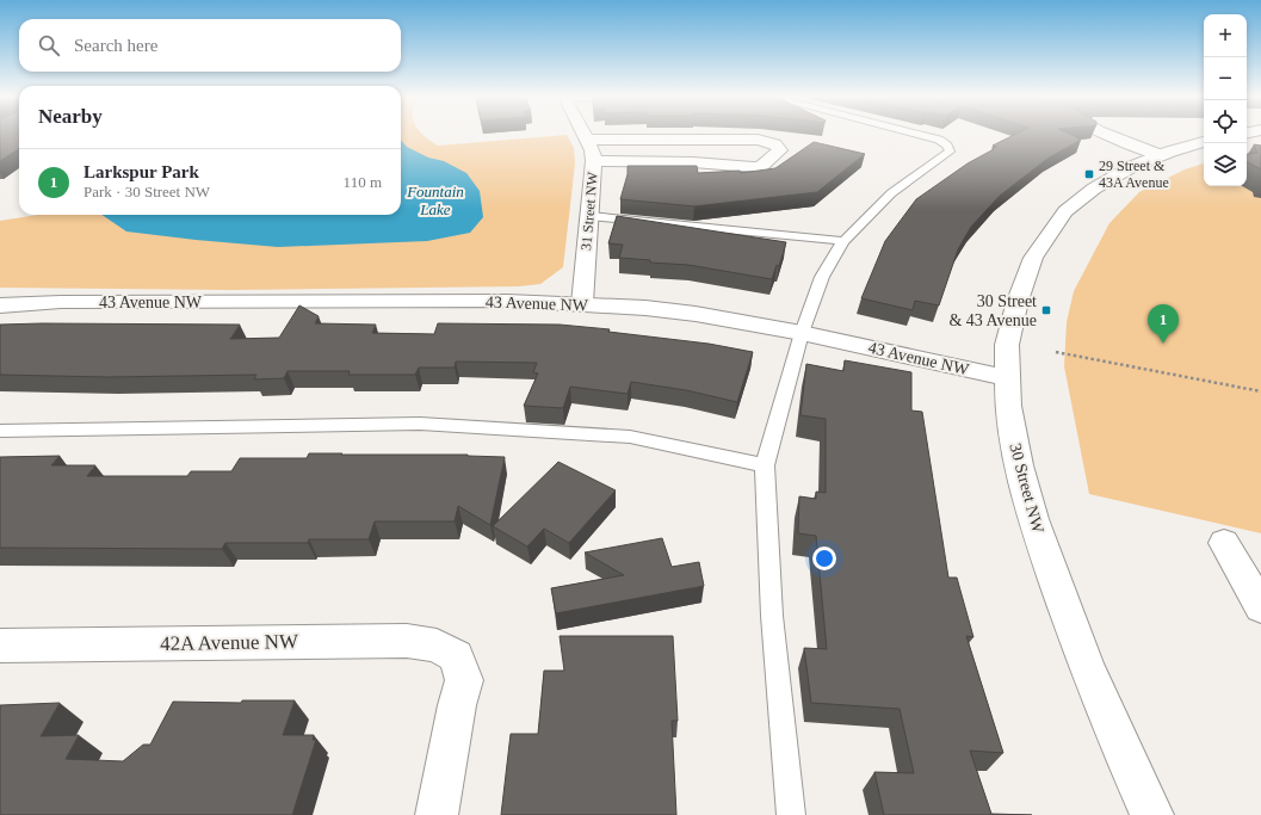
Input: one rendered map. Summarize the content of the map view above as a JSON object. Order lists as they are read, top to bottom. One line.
{"streets":{"street":["31 Street NW","43 Avenue NW","30 Street NW","42A Avenue NW"]},"crossings":[["31 Street NW","43 Avenue NW"],["43 Avenue NW","30 Street NW"]],"water":["Fountain Lake"],"places":{"transit":["29 Street & 43A Avenue","30 Street & 43 Avenue"]},"page":{"map_buttons":["+","−"],"search":"Search here","heading":"Nearby","list":[{"mark":"1","name":"Larkspur Park","note":"Park · 30 Street NW","value":"110 m"}],"pins":"1"}}
